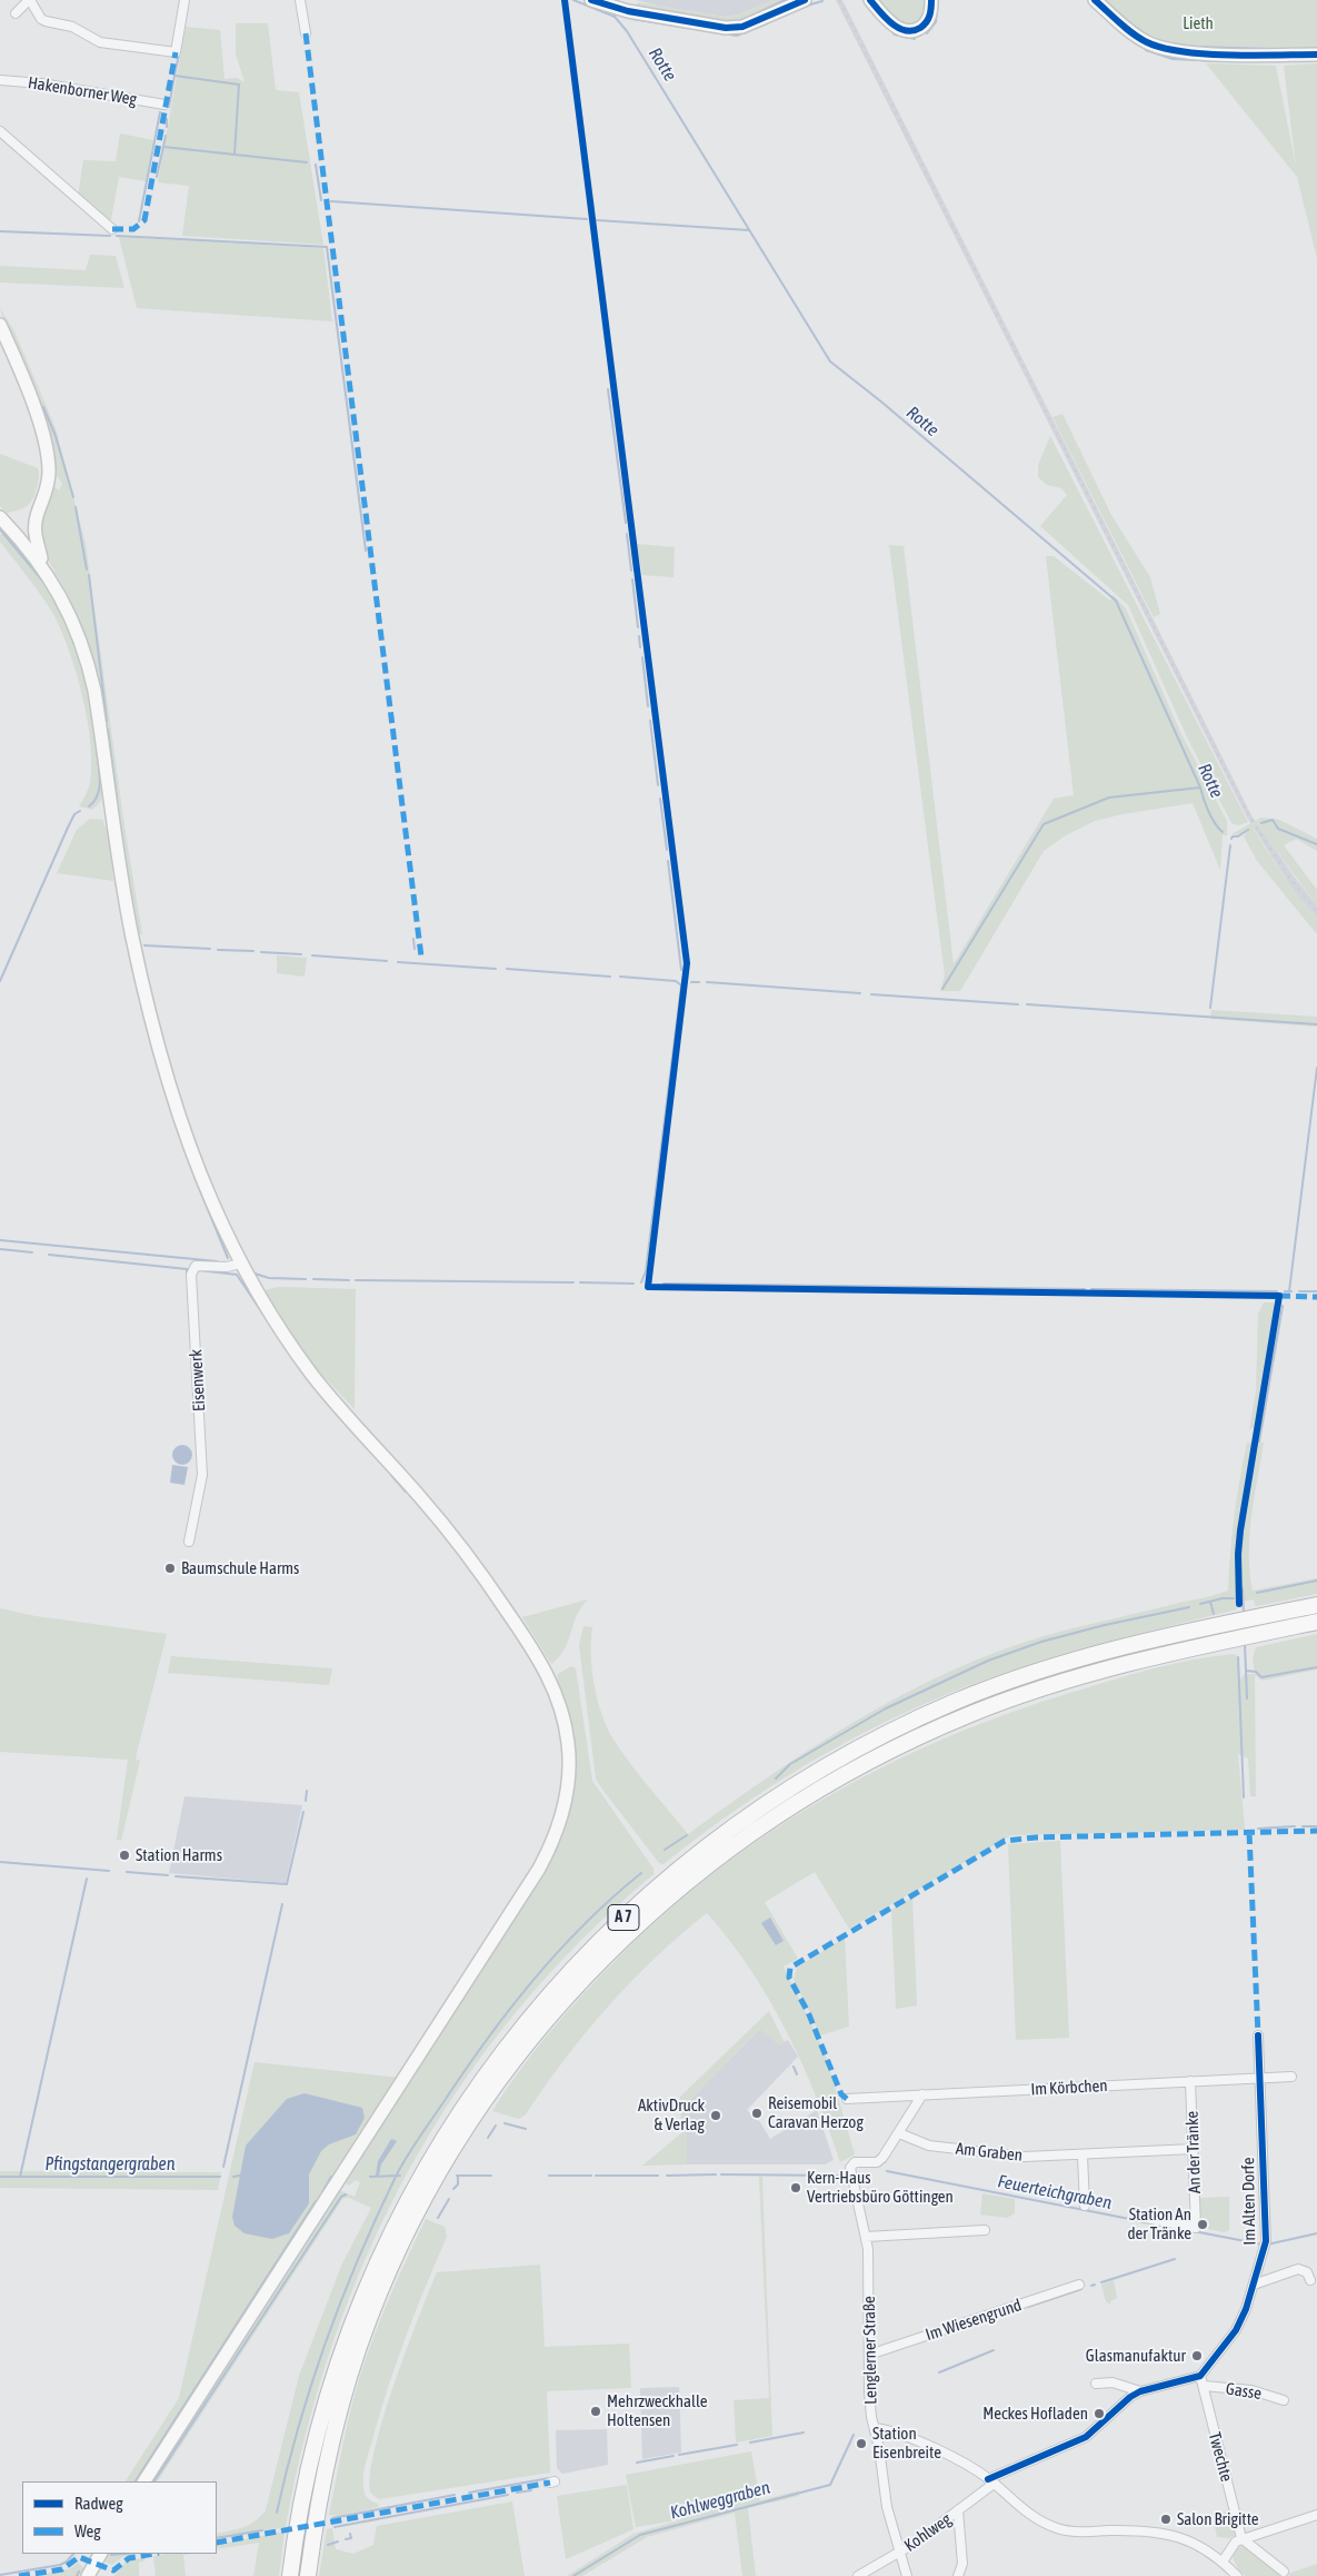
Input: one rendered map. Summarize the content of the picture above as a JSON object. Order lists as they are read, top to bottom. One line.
{"streets":{"highway":["A 7"],"street":["Hakenborner Weg","Eisenwerk","Im Körbchen","Am Graben","An der Tränke","Im Alten Dorfe","Im Wiesengrund","Lenglerner Straße","Gasse","Twechte","Kohlweg"]},"crossings":[["Im Körbchen","An der Tränke"],["Im Körbchen","Im Alten Dorfe"],["Am Graben","An der Tränke"],["Am Graben","Lenglerner Straße"],["Im Alten Dorfe","Twechte"],["Im Wiesengrund","Lenglerner Straße"],["Lenglerner Straße","Kohlweg"],["Gasse","Twechte"]],"water":["Rotte","Pfingstangergraben","Feuerteichgraben","Kohlweggraben"],"parks":["Lieth"],"places":["Baumschule Harms","Station Harms","Reisemobil Caravan Herzog","AktivDruck & Verlag","Kern-Haus Vertriebsbüro Göttingen","Station An der Tränke","Glasmanufaktur","Mehrzweckhalle Holtensen","Meckes Hofladen","Station Eisenbreite","Salon Brigitte"],"legend":["Radweg","Weg"]}
